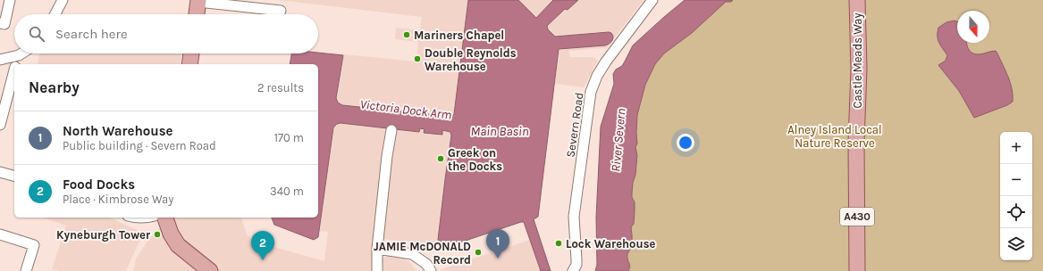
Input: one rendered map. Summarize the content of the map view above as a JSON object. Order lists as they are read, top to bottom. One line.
{"streets":{"main road":["Castle Meads Way","A430"],"street":["Severn Road"]},"water":["Victoria Dock Arm","Main Basin","River Severn"],"parks":["Alney Island Local Nature Reserve"],"places":["Mariners Chapel","Double Reynolds Warehouse","Greek on the Docks","Kyneburgh Tower","Lock Warehouse","JAMIE McDONALD Record"],"north":"bottom","page":{"search":"Search here","heading":["Nearby","2 results"],"list":[{"mark":"1","name":"North Warehouse","note":"Public building · Severn Road","value":"170 m"},{"mark":"2","name":"Food Docks","note":"Place · Kimbrose Way","value":"340 m"}],"map_buttons":["+","−"],"pins":["1","2"]}}
